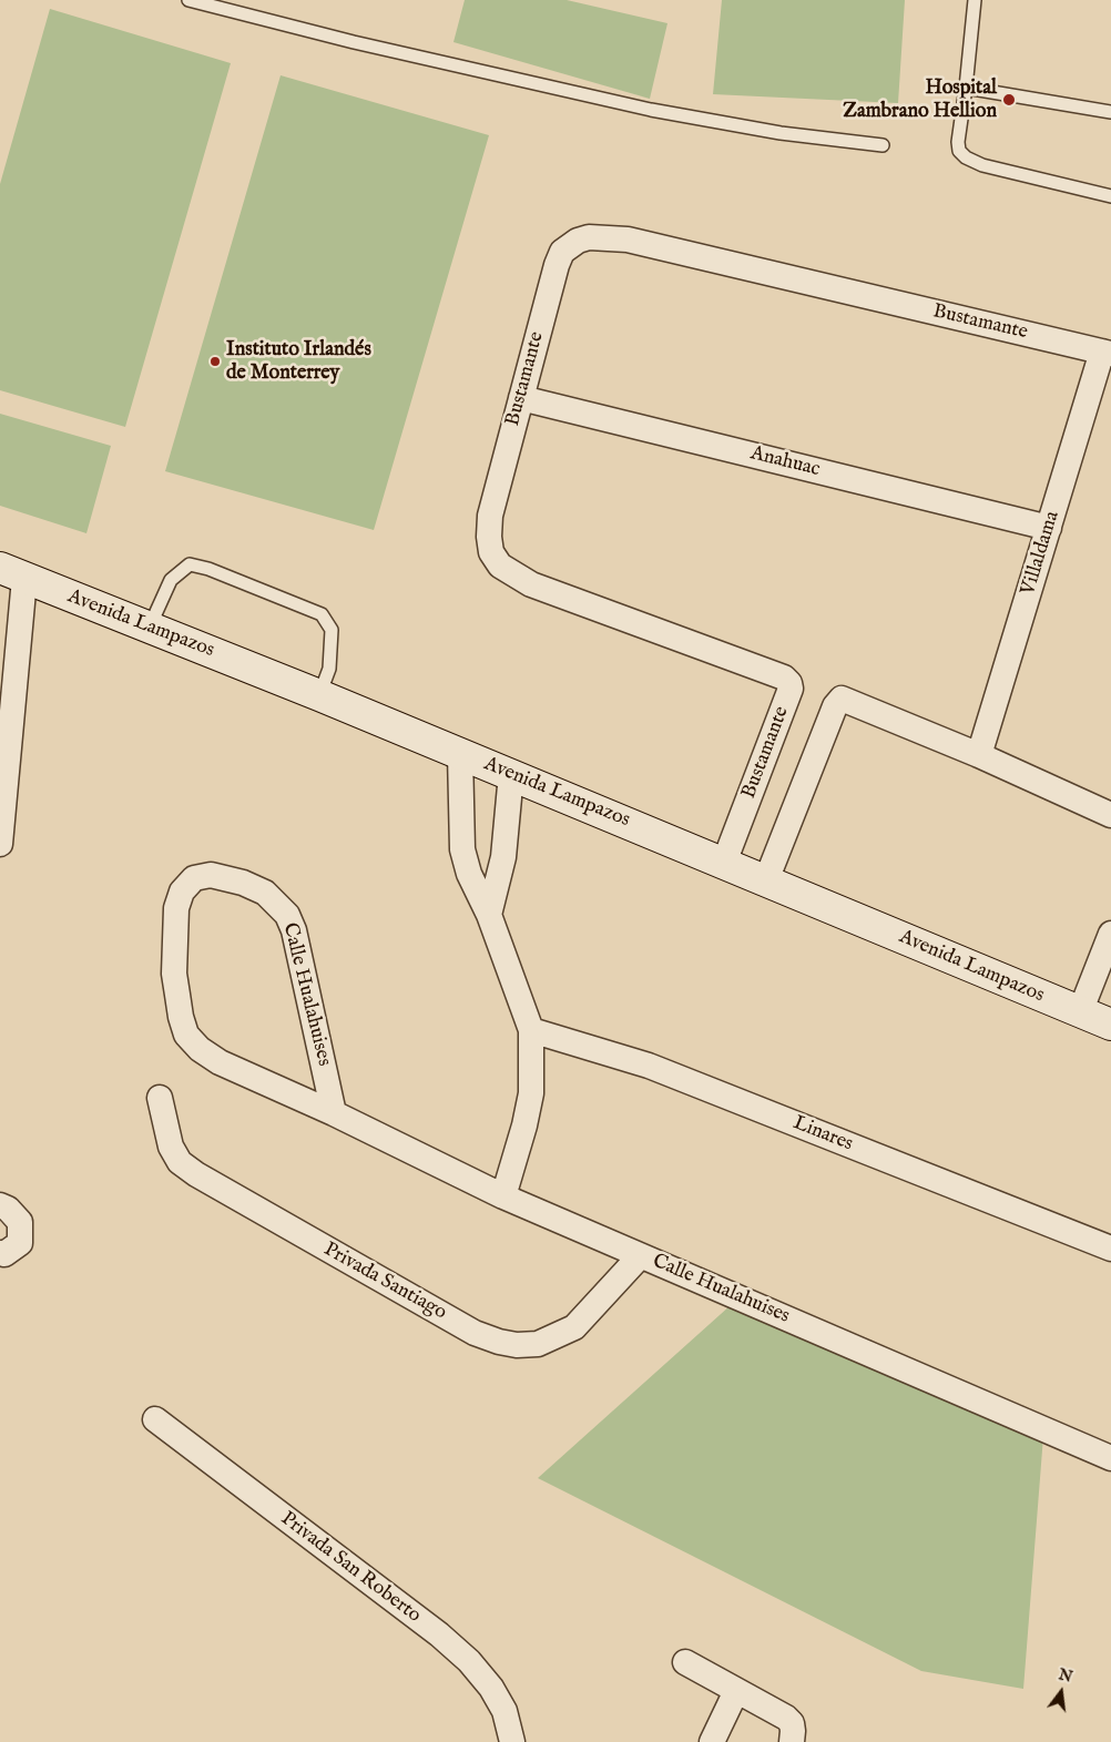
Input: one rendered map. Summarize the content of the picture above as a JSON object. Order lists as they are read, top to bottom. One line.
{"streets":{"street":["Bustamante","Anahuac","Villaldama","Avenida Lampazos","Calle Hualahuises","Linares","Privada Santiago","Privada San Roberto"]},"crossings":[["Bustamante","Anahuac"],["Bustamante","Villaldama"],["Bustamante","Avenida Lampazos"],["Anahuac","Villaldama"],["Calle Hualahuises","Privada Santiago"]],"places":["Hospital Zambrano Hellion","Instituto Irlandés de Monterrey"],"north":"top"}
